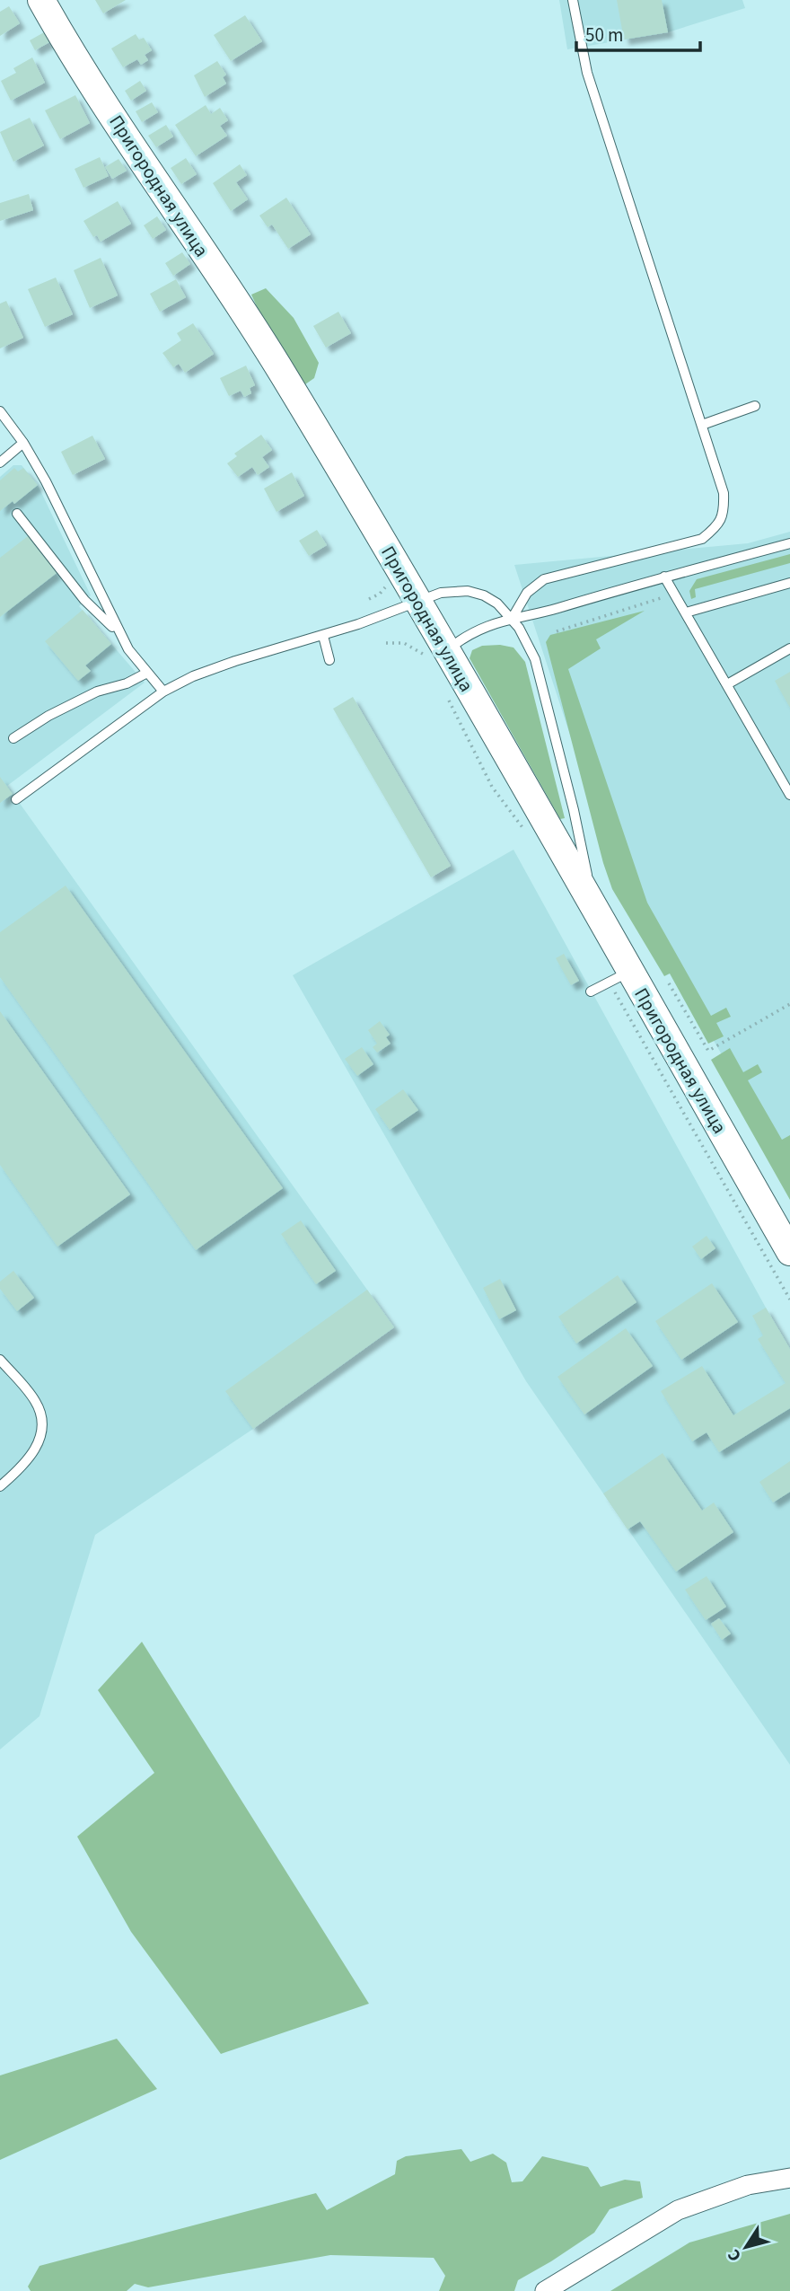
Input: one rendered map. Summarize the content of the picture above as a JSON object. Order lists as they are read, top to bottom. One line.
{"streets":{"street":["Пригородная улица"]},"scale_bar":"50 m","north":"bottom left"}
